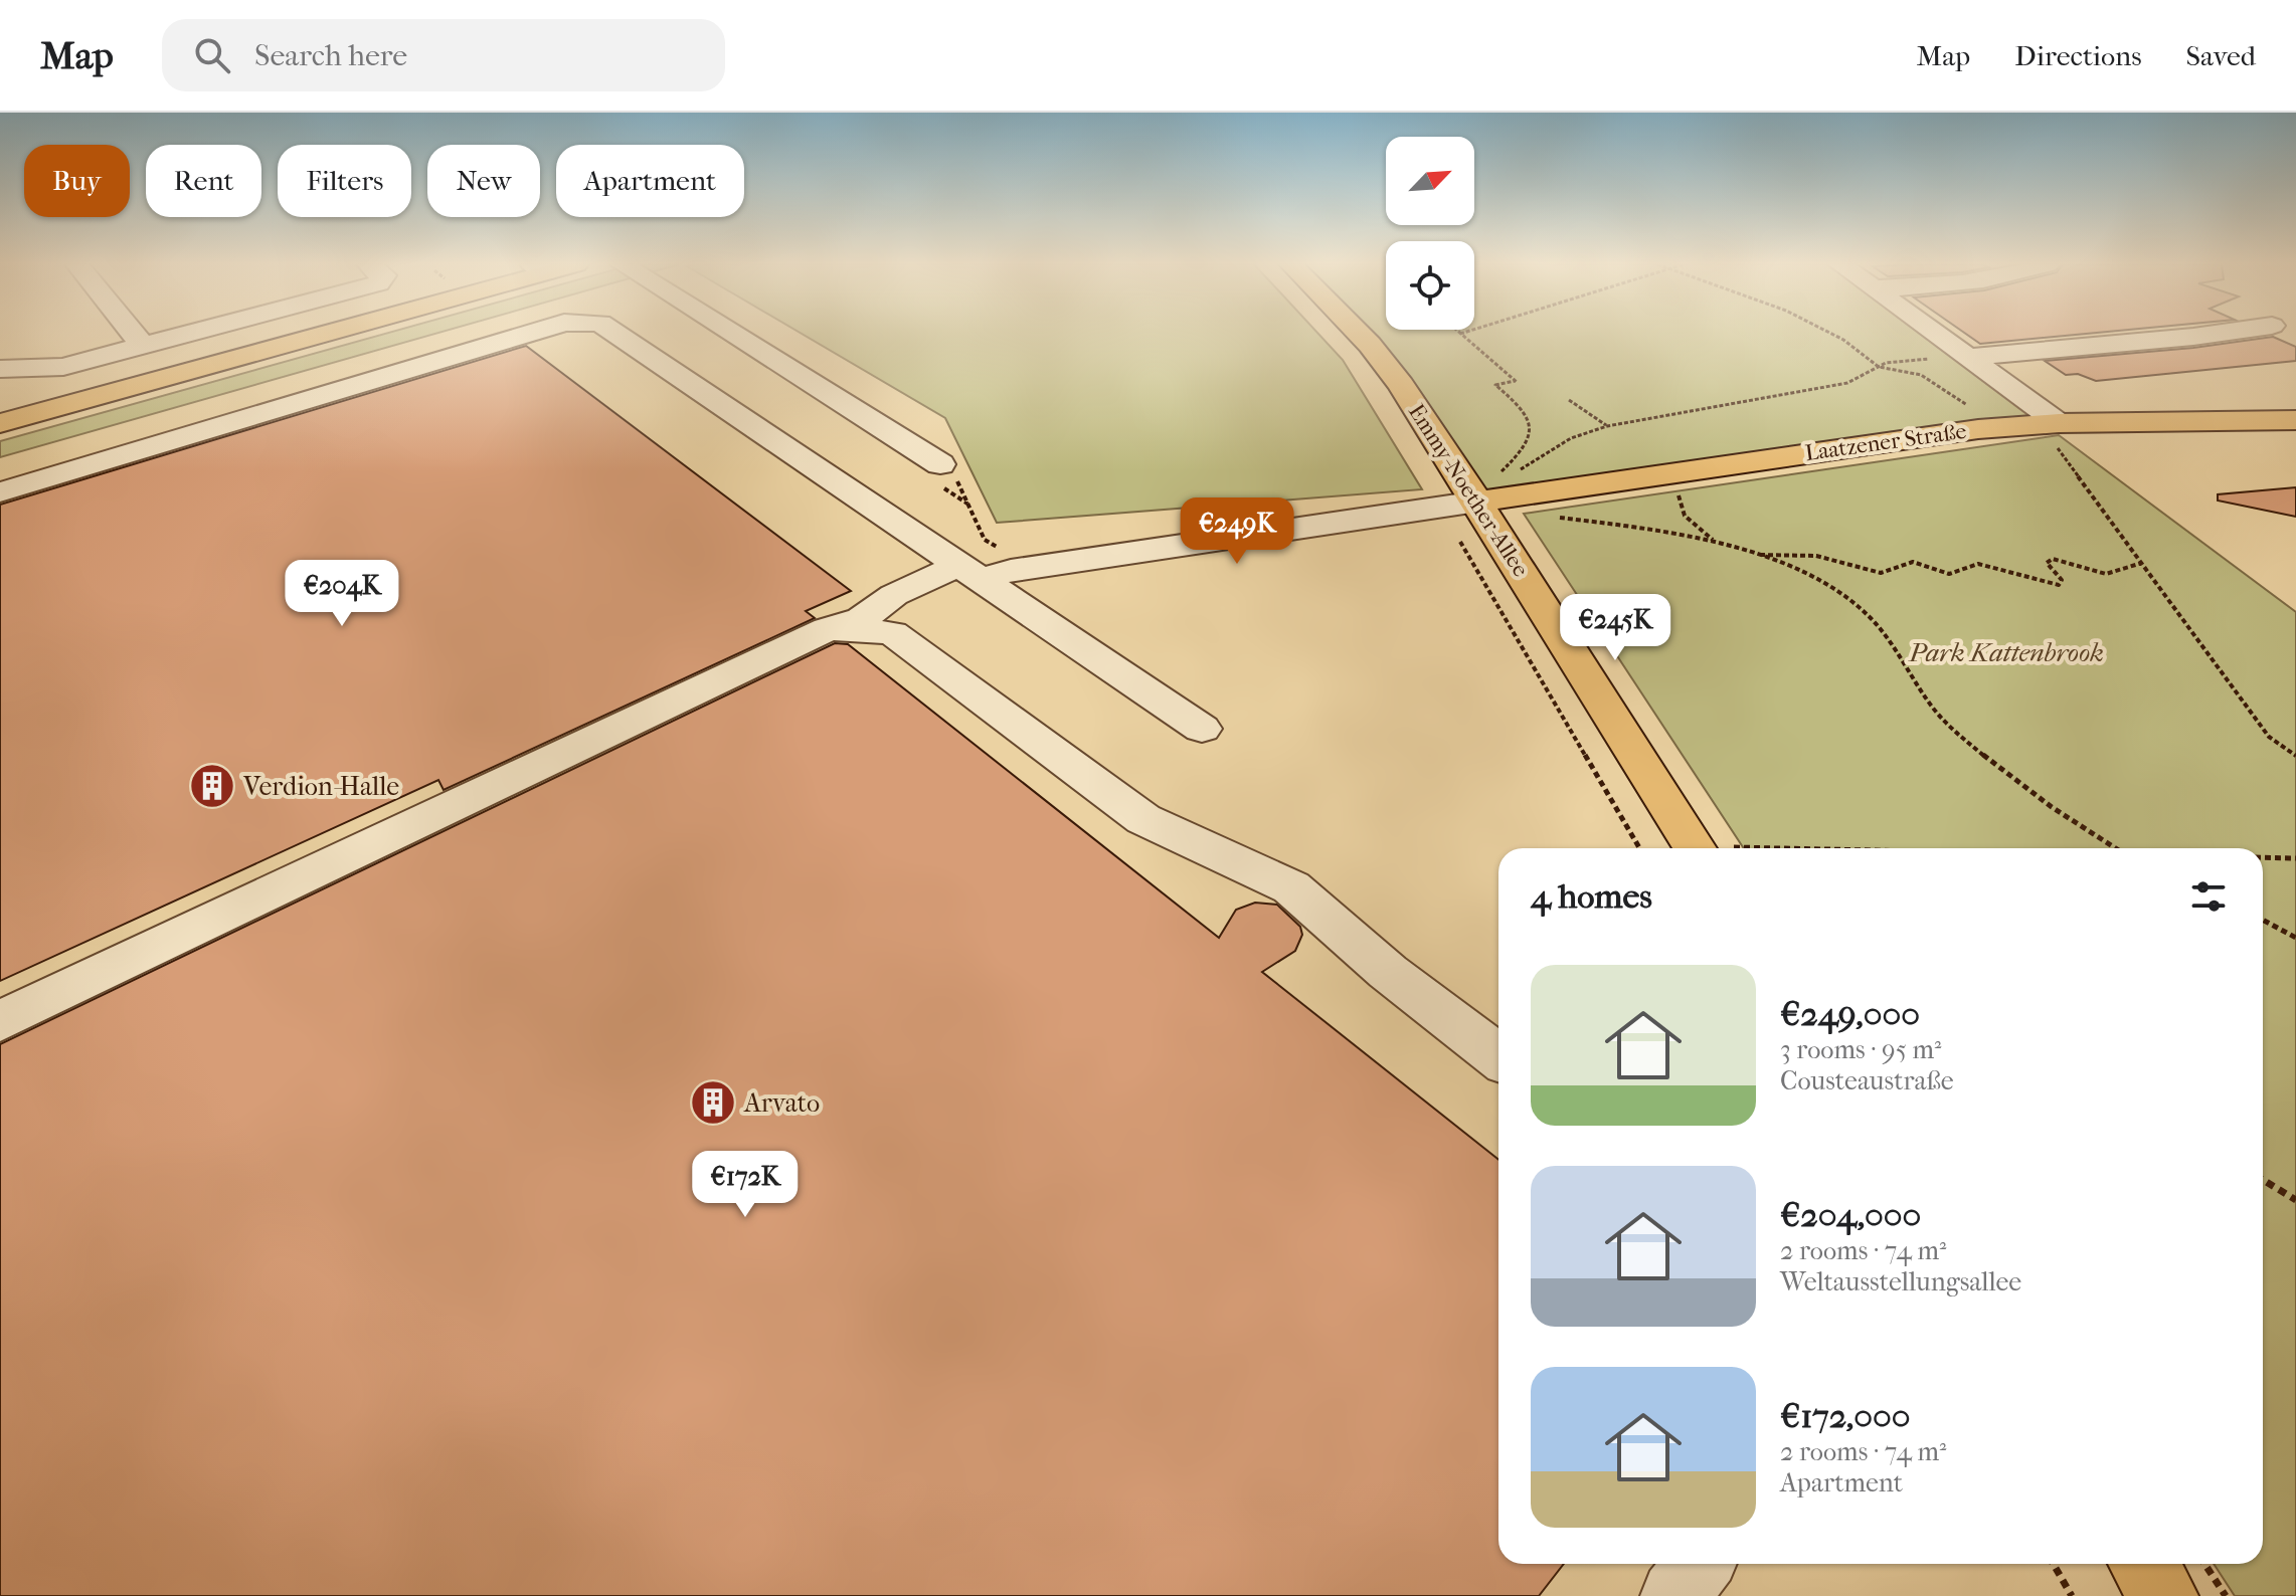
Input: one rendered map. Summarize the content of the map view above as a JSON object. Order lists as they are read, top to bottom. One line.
{"streets":{"main road":["Laatzener Straße","Emmy-Noether-Allee"]},"crossings":[["Laatzener Straße","Emmy-Noether-Allee"]],"parks":["Park Kattenbrook"],"places":{"building":["Verdion-Halle","Arvato"]},"north":"top right","page":{"header":"Map","search":"Search here","nav":["Map","Directions","Saved"],"chip":["Buy","Rent","Filters","New","Apartment"],"price":["€249K","€204K","€245K","€172K"],"heading":"4 homes","list":[{"name":"€249,000","note":"3 rooms · 95 m² · Cousteaustraße"},{"name":"€204,000","note":"2 rooms · 74 m² · Weltausstellungsallee"},{"name":"€172,000","note":"2 rooms · 74 m² · Apartment"}]}}
